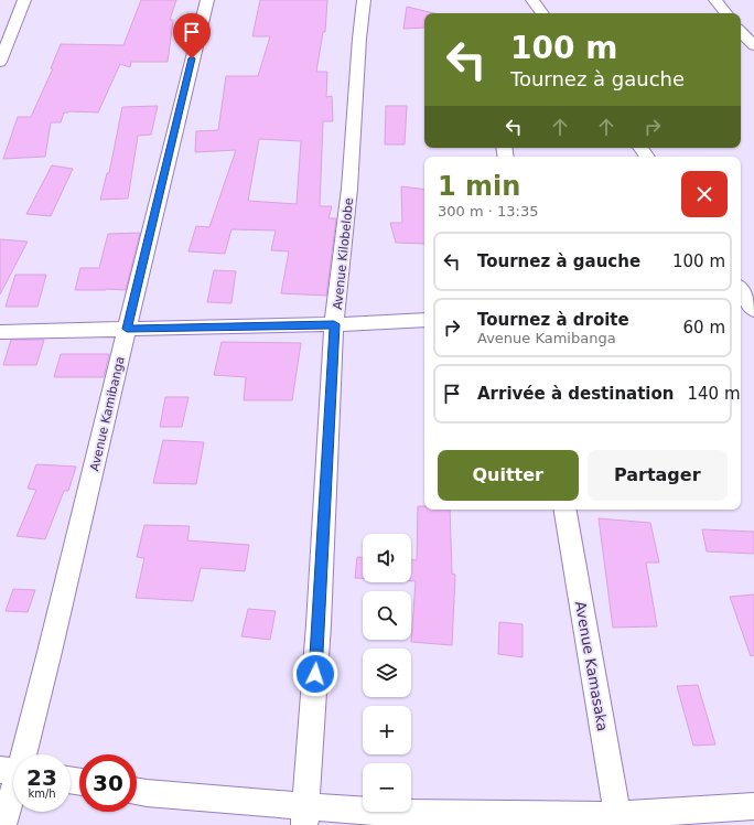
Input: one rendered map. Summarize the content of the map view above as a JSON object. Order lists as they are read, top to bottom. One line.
{"streets":{"street":["Avenue Kilobelobe","Avenue Kamibanga","Avenue Kamasaka"]},"page":{"turn":["100 m","Tournez à gauche"],"heading":["1 min","300 m · 13:35"],"list":[{"name":"Tournez à gauche","value":"100 m"},{"name":"Tournez à droite","note":"Avenue Kamibanga","value":"60 m"},{"name":"Arrivée à destination","value":"140 m"}],"buttons":["Quitter","Partager"],"map_buttons":["+","−"],"speed":"23 km/h","limit":"30"}}
